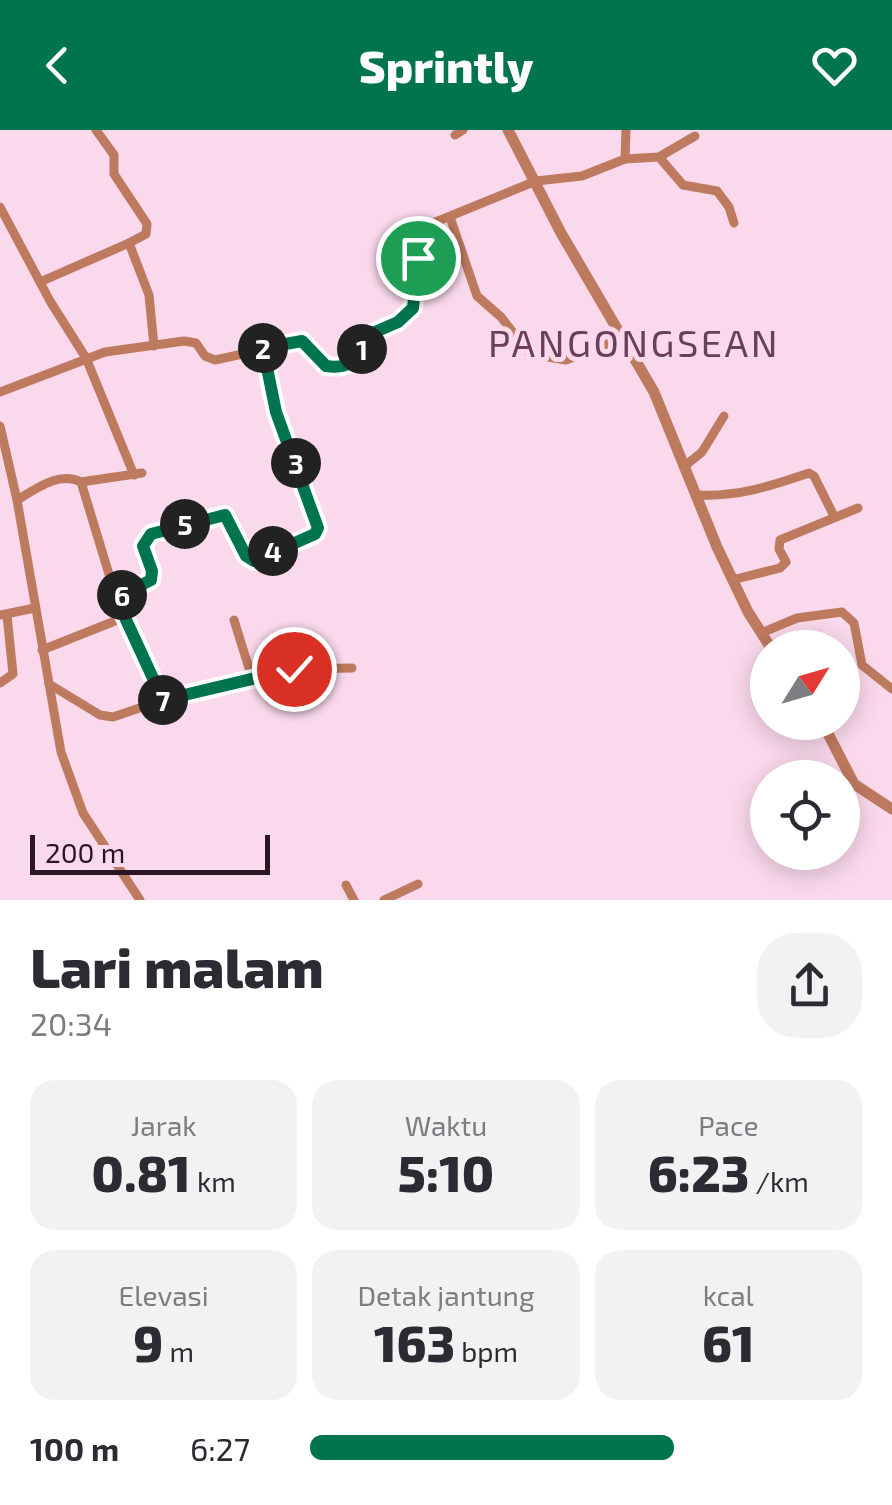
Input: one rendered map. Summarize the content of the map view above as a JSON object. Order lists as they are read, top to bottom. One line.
{"districts":["PANGONGSEAN"],"scale_bar":"200 m","north":"top right","page":{"header":"Sprintly","pins":["2","1","3","5","4","6","7"],"scale":"200 m","heading":["Lari malam","20:34"],"stats":[["Jarak","0.81 km"],["Waktu","5:10"],["Pace","6:23 /km"],["Elevasi","9 m"],["Detak jantung","163 bpm"],["kcal","61"]],"list":[{"name":"100 m","note":"6:27"}]}}
